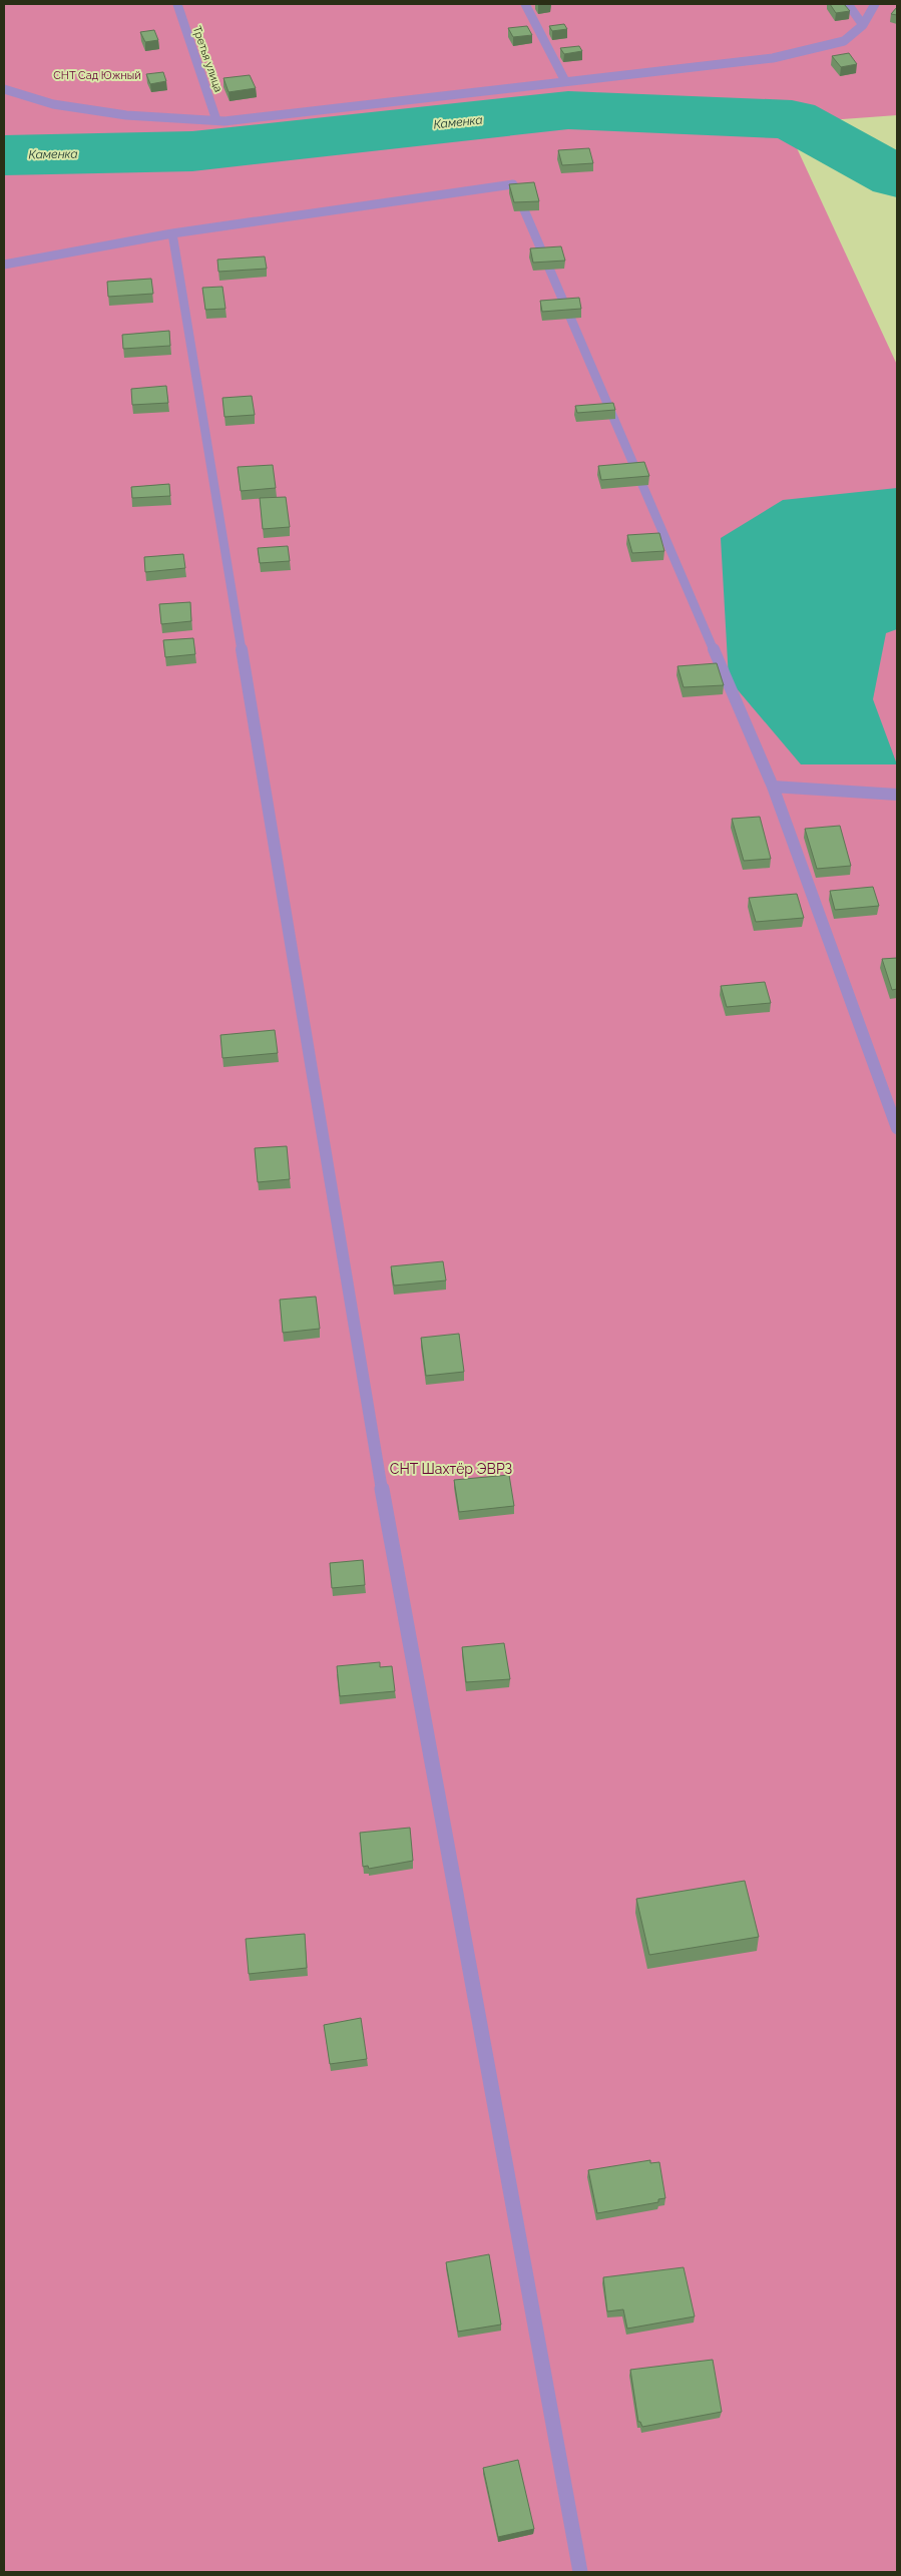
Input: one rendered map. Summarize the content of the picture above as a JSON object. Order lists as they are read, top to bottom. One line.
{"streets":{"street":["Третья улица"]},"water":["Каменка"],"parks":["СНТ Сад Южный","СНТ Шахтёр ЭВРЗ"]}
